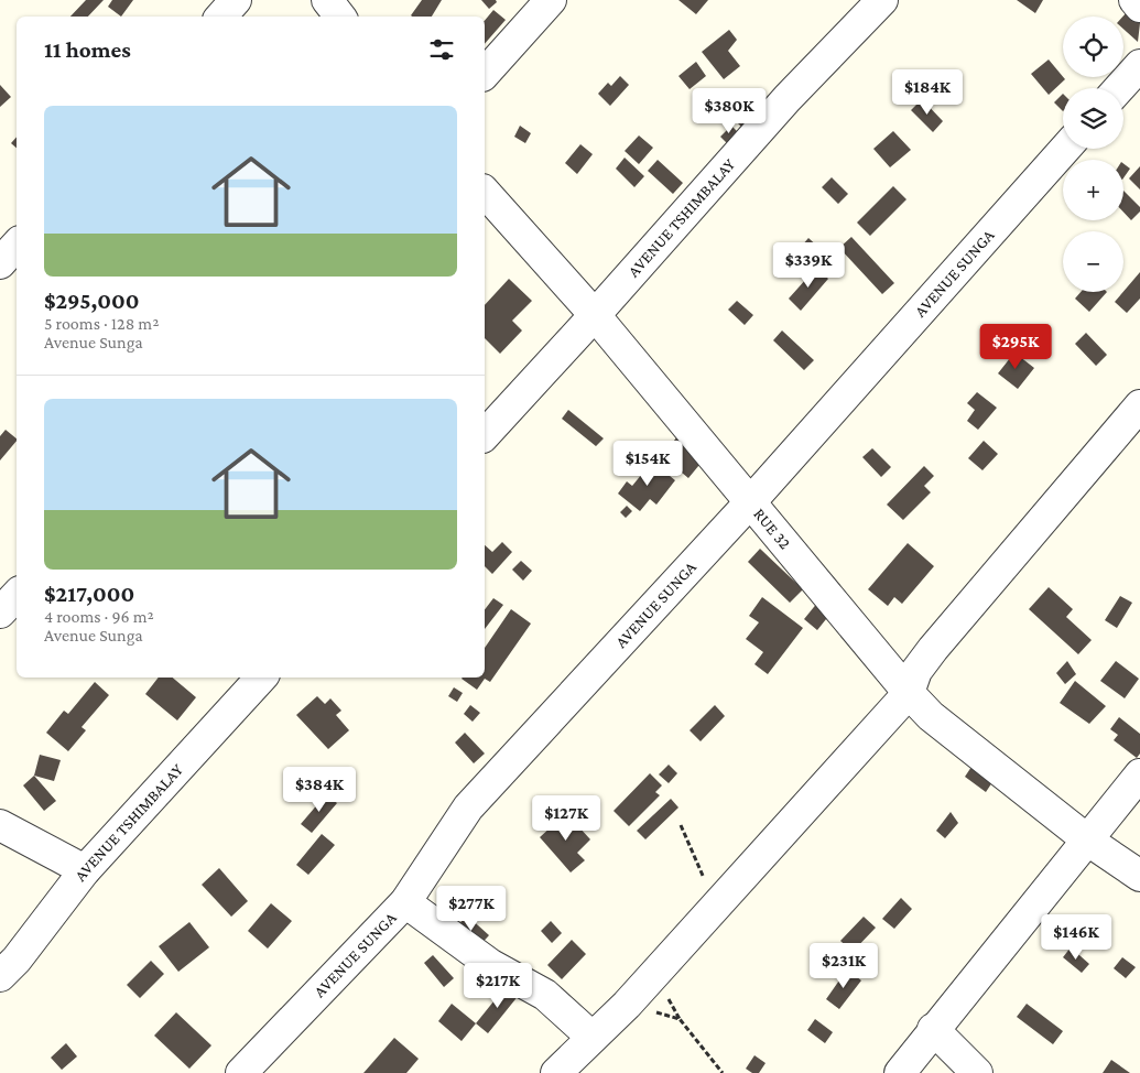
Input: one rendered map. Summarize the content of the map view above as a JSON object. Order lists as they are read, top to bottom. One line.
{"streets":{"street":["AVENUE TSHIMBALAY","AVENUE SUNGA","RUE 32"]},"crossings":[["AVENUE TSHIMBALAY","RUE 32"],["AVENUE SUNGA","RUE 32"]],"page":{"map_buttons":["+","−"],"heading":"11 homes","price":["$184K","$380K","$339K","$295K","$154K","$384K","$127K","$277K","$146K","$231K","$217K"],"list":[{"name":"$295,000","note":"5 rooms · 128 m² · Avenue Sunga"},{"name":"$217,000","note":"4 rooms · 96 m² · Avenue Sunga"}]}}
